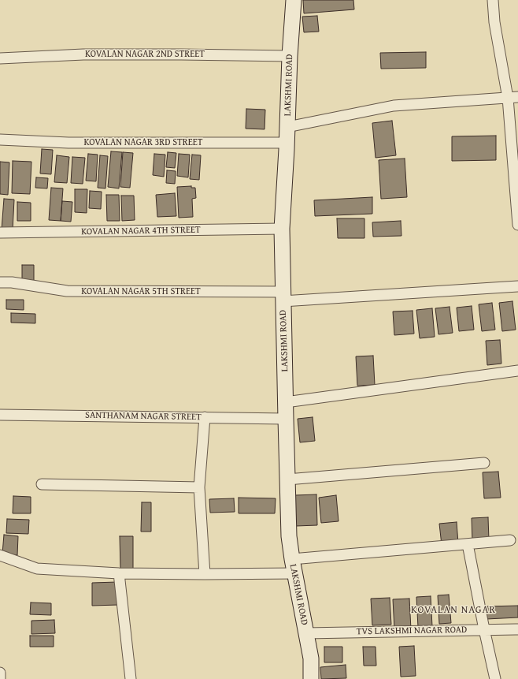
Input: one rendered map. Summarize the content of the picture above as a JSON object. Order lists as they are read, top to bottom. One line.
{"streets":{"street":["KOVALAN NAGAR 2ND STREET","LAKSHMI ROAD","KOVALAN NAGAR 3RD STREET","KOVALAN NAGAR 4TH STREET","KOVALAN NAGAR 5TH STREET","SANTHANAM NAGAR STREET","TVS LAKSHMI NAGAR ROAD"]},"crossings":[["KOVALAN NAGAR 2ND STREET","LAKSHMI ROAD"],["LAKSHMI ROAD","KOVALAN NAGAR 3RD STREET"],["LAKSHMI ROAD","KOVALAN NAGAR 4TH STREET"],["LAKSHMI ROAD","KOVALAN NAGAR 5TH STREET"],["LAKSHMI ROAD","SANTHANAM NAGAR STREET"],["LAKSHMI ROAD","TVS LAKSHMI NAGAR ROAD"]],"districts":["KOVALAN NAGAR"]}
